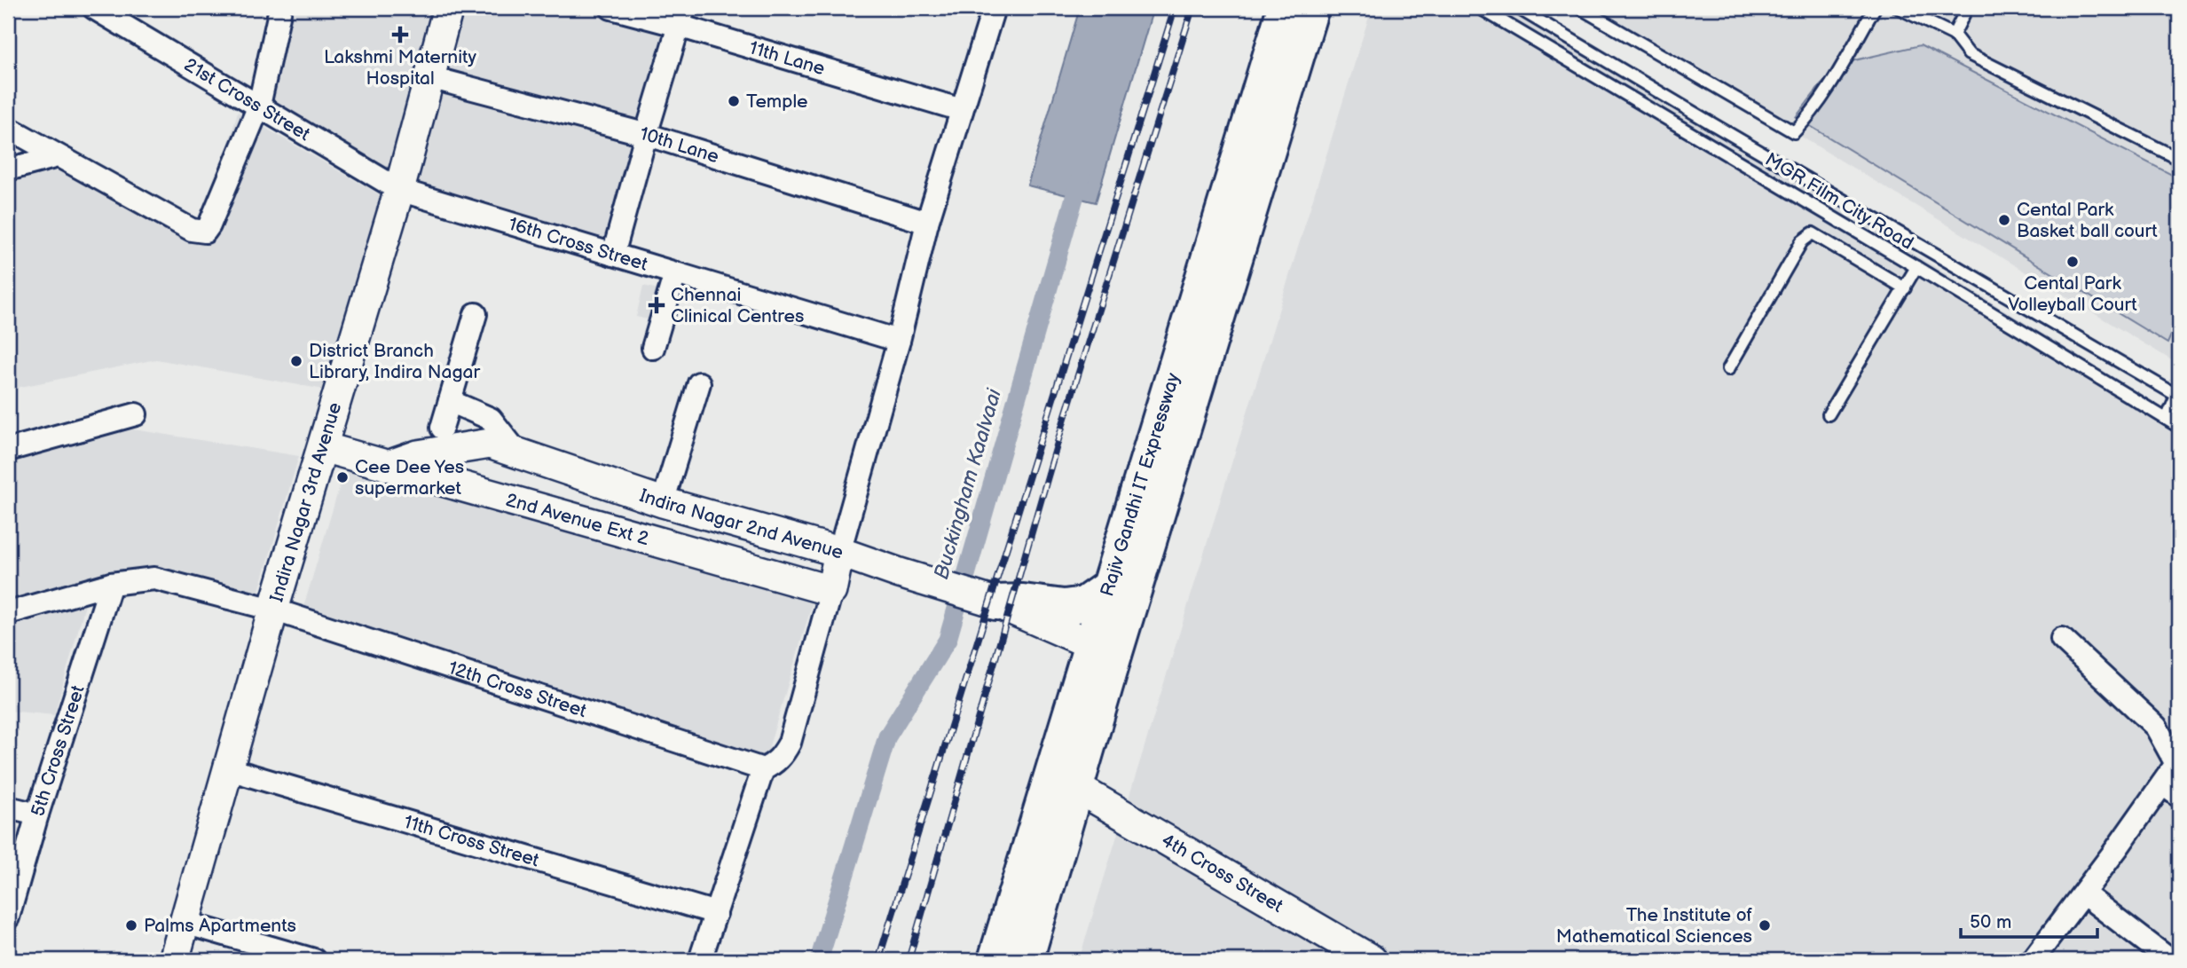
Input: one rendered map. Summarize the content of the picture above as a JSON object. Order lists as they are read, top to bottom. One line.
{"streets":{"main road":["Rajiv Gandhi IT Expressway"],"street":["11th Lane","21st Cross Street","10th Lane","16th Cross Street","Indira Nagar 3rd Avenue","2nd Avenue Ext 2","Indira Nagar 2nd Avenue","12th Cross Street","5th Cross Street","11th Cross Street","4th Cross Street"],"lane":["MGR Film City Road"]},"crossings":[["21st Cross Street","16th Cross Street"],["21st Cross Street","Indira Nagar 3rd Avenue"],["10th Lane","Indira Nagar 3rd Avenue"],["16th Cross Street","Indira Nagar 3rd Avenue"],["Rajiv Gandhi IT Expressway","Indira Nagar 2nd Avenue"],["Rajiv Gandhi IT Expressway","4th Cross Street"],["Indira Nagar 3rd Avenue","2nd Avenue Ext 2"],["Indira Nagar 3rd Avenue","12th Cross Street"],["Indira Nagar 3rd Avenue","11th Cross Street"],["2nd Avenue Ext 2","Indira Nagar 2nd Avenue"],["12th Cross Street","5th Cross Street"]],"water":["Buckingham Kaalvaai"],"places":{"health":["Lakshmi Maternity Hospital","Chennai Clinical Centres"],"other":["Temple","Cental Park Basket ball court","Cental Park Volleyball Court","District Branch Library, Indira Nagar","Cee Dee Yes supermarket","Palms Apartments","The Institute of Mathematical Sciences"]},"scale_bar":"50 m"}
